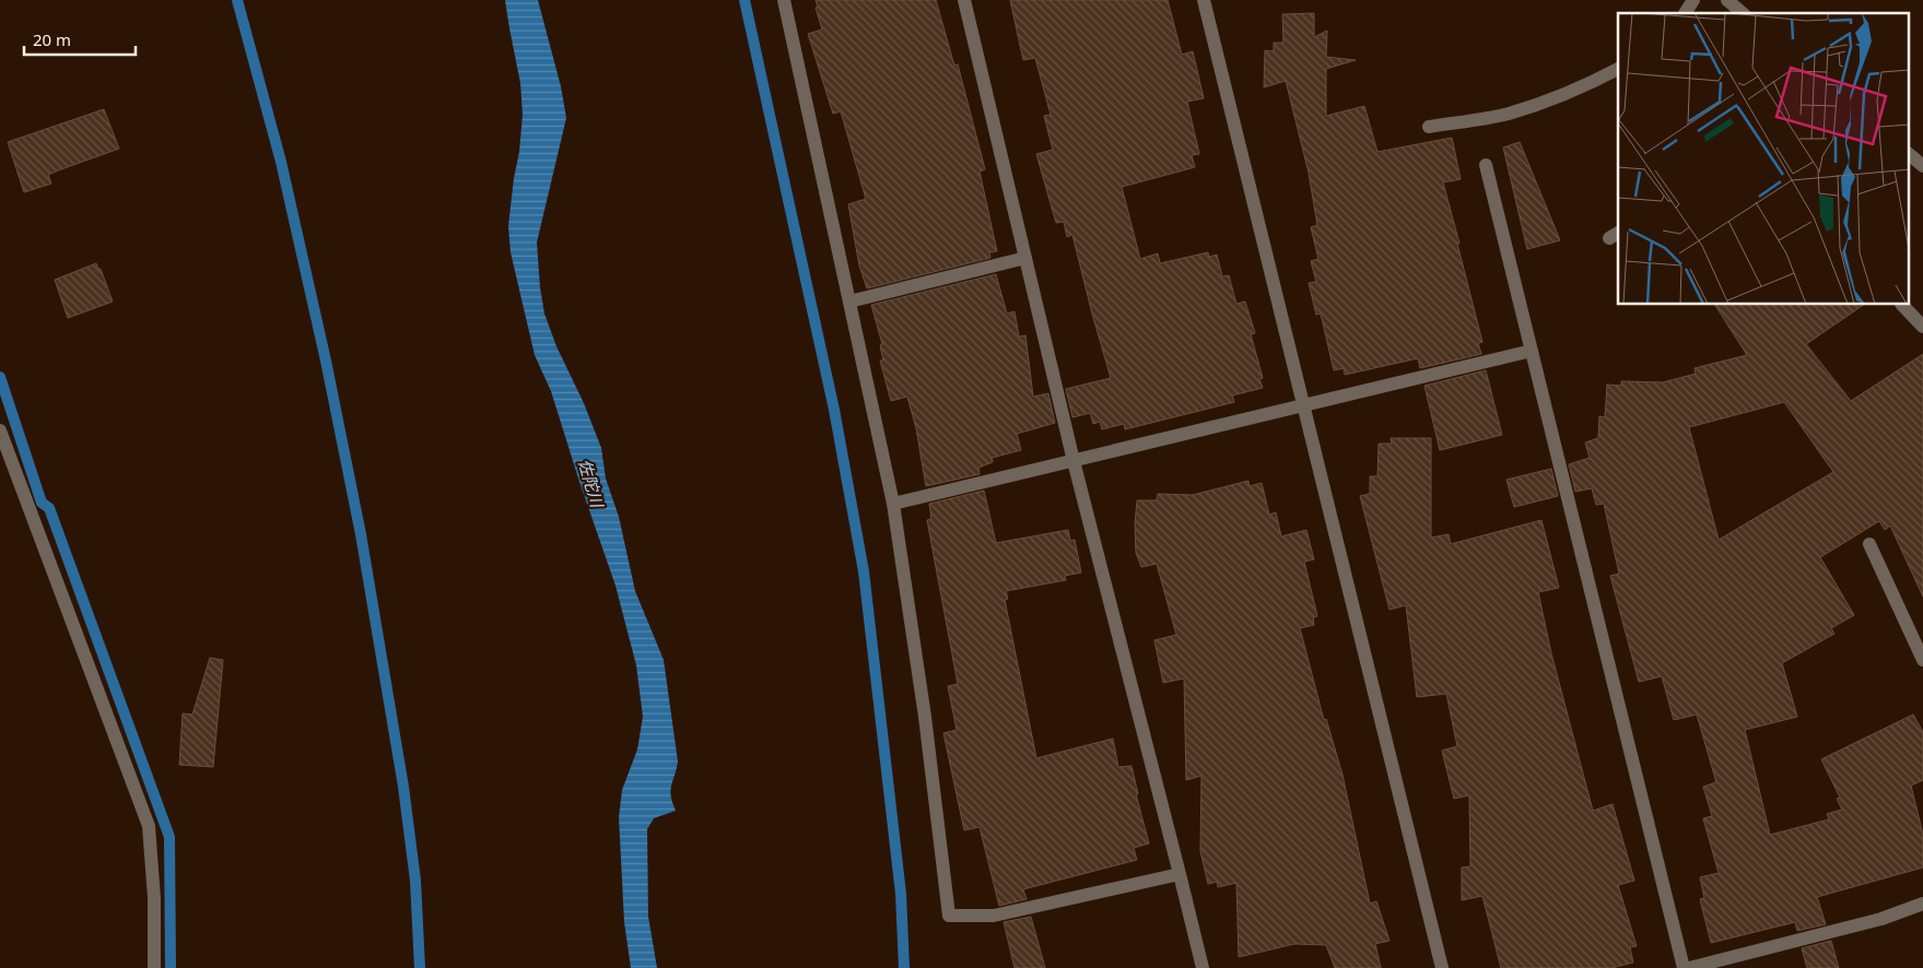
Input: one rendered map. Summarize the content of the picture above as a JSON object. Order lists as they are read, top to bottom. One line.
{"water":["佐陀川"],"scale_bar":"20 m"}
